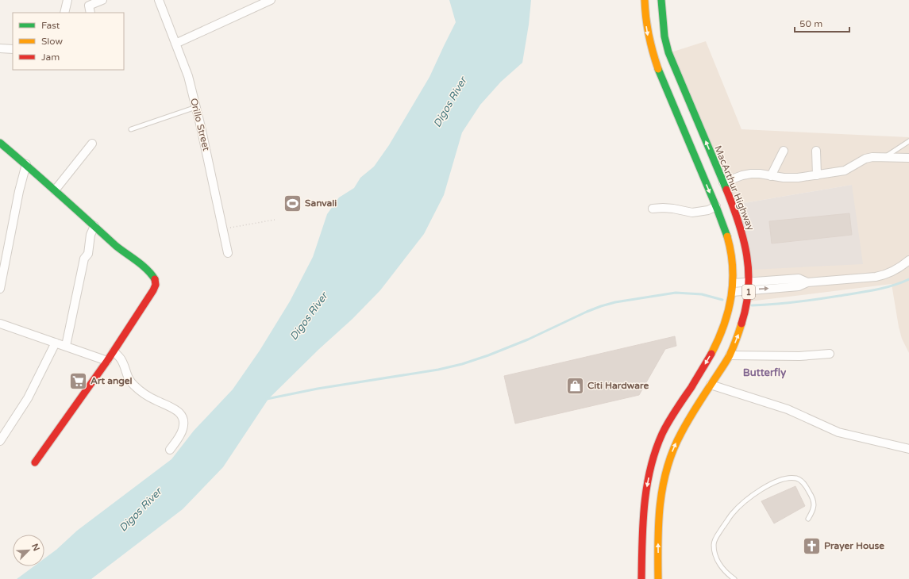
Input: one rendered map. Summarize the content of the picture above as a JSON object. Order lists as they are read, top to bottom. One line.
{"streets":{"main road":["MacArthur Highway","1"],"street":["Orillo Street"]},"districts":["Butterfly"],"water":["Digos River"],"places":{"sports":["Sanvali"],"supermarket":["Art angel"],"shop":["Citi Hardware"],"church":["Prayer House"]},"legend":["Fast","Slow","Jam"],"scale_bar":"50 m","north":"top right"}
